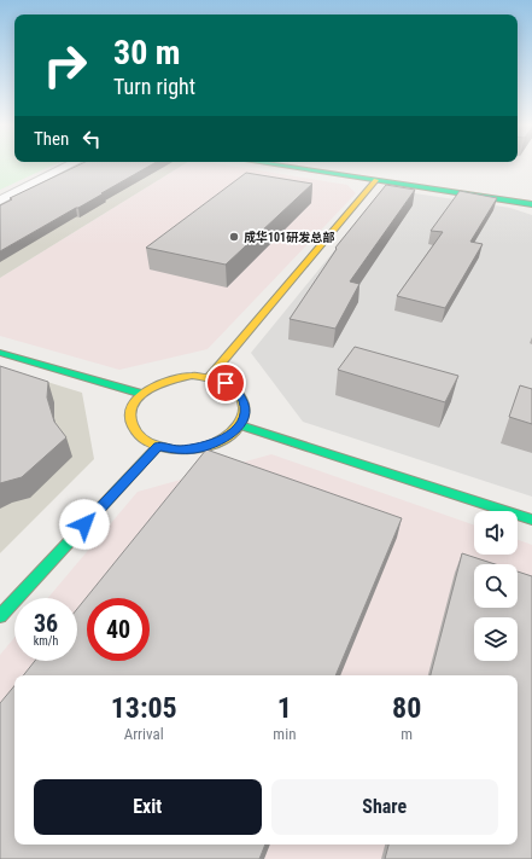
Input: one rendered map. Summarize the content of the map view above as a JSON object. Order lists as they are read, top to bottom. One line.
{"places":["成华101研发总部"],"page":{"turn":["30 m","Turn right"],"then":"Then","speed":"36 km/h","limit":"40","eta":["13:05","Arrival","1","min","80","m"],"buttons":["Exit","Share"]}}
